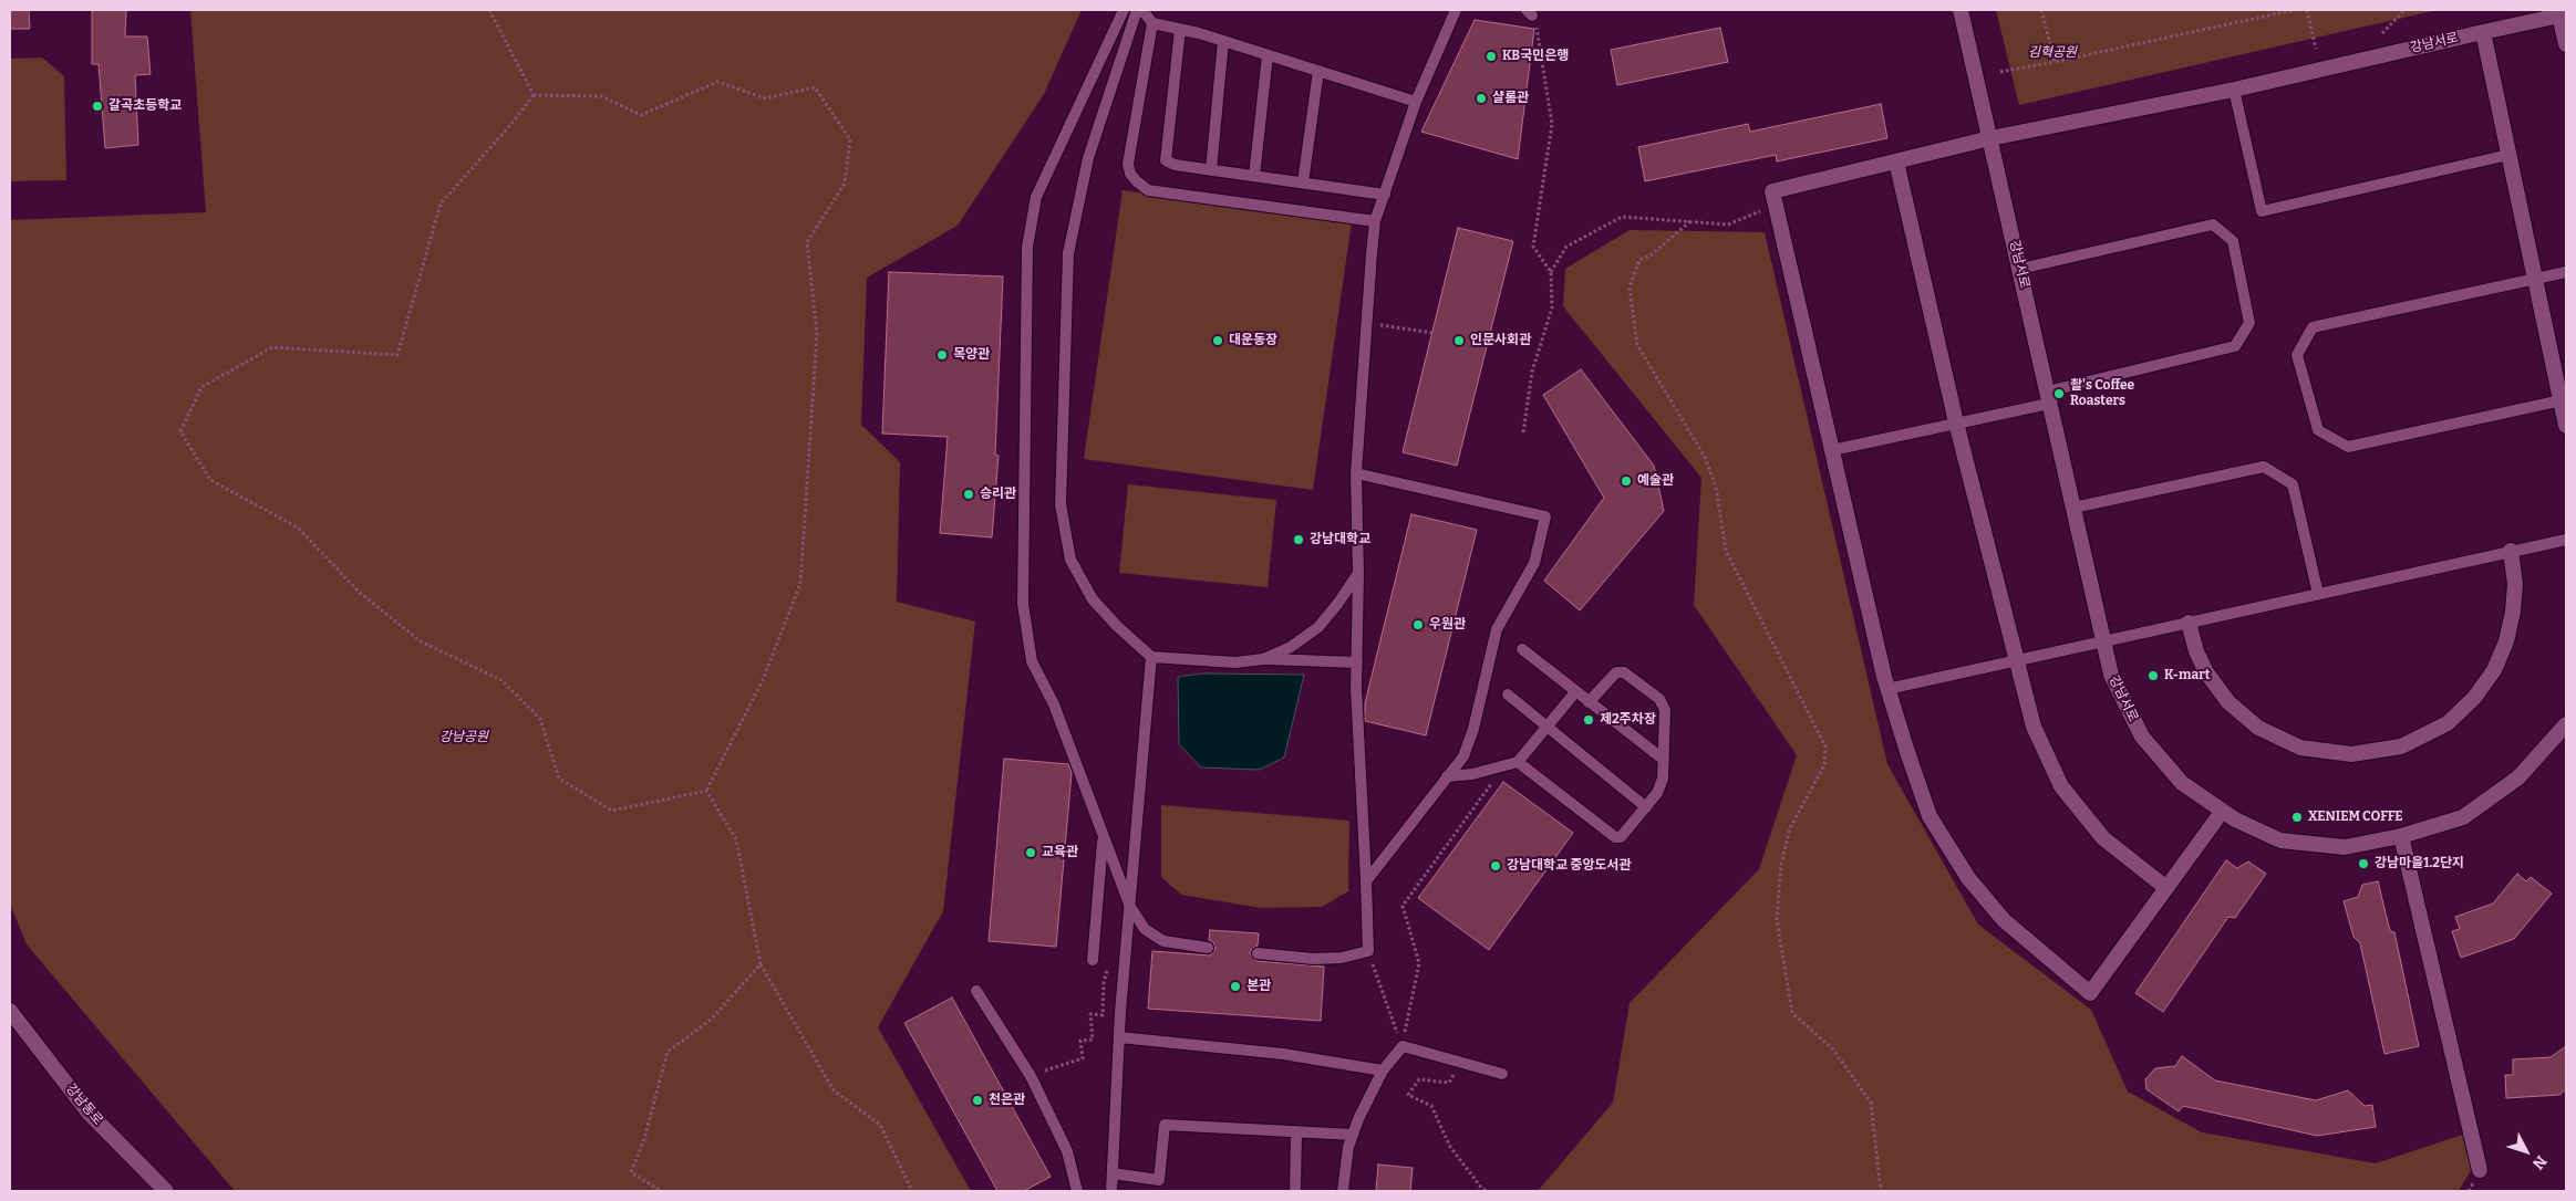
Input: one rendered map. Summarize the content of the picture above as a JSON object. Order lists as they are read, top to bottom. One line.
{"streets":{"street":["강남서로","강남동로"]},"parks":["김혁공원","강남공원"],"places":["KB국민은행","샬롬관","갈곡초등학교","대운동장","인문사회관","목양관","촬's Coffee Roasters","예술관","승리관","강남대학교","우원관","K-mart","제2주차장","XENIEM COFFE","교육관","강남마을1.2단지","강남대학교 중앙도서관","본관","천은관"],"north":"bottom right"}
